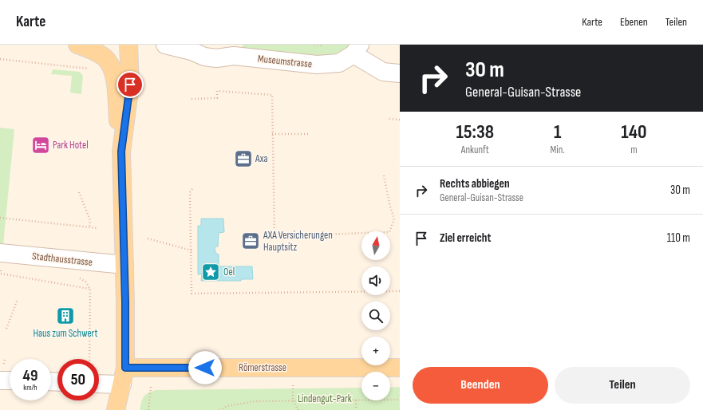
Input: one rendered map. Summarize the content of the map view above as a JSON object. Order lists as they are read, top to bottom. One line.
{"streets":{"main road":["Römerstrasse"],"street":["Museumstrasse","Stadthausstrasse"]},"parks":["Lindengut-Park"],"places":{"hotel":["Park Hotel"],"office":["Axa","AXA Versicherungen Hauptsitz"],"place":["Oel"],"building":["Haus zum Schwert"]},"north":"top","page":{"header":"Karte","nav":["Karte","Ebenen","Teilen"],"turn":["30 m","General-Guisan-Strasse"],"eta":["15:38","Ankunft","1","Min.","140","m"],"list":[{"name":"Rechts abbiegen","note":"General-Guisan-Strasse","value":"30 m"},{"name":"Ziel erreicht","value":"110 m"}],"map_buttons":["+","−"],"speed":"49 km/h","limit":"50","buttons":["Beenden","Teilen"]}}
